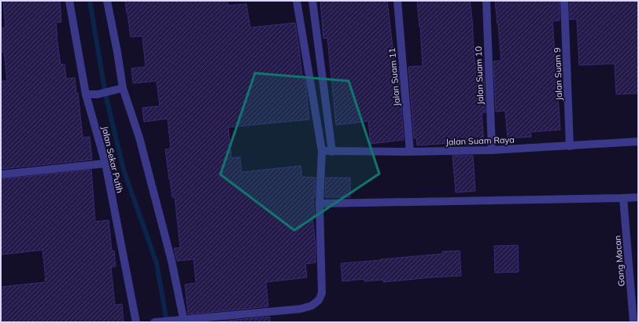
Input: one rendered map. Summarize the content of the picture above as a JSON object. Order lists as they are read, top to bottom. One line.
{"streets":{"street":["Jalan Suam 9","Jalan Suam 10","Jalan Suam 11","Jalan Suam Raya","Jalan Sekar Putih","Gang Macan"]},"crossings":[["Jalan Suam 9","Jalan Suam Raya"],["Jalan Suam 10","Jalan Suam Raya"],["Jalan Suam 11","Jalan Suam Raya"]]}
